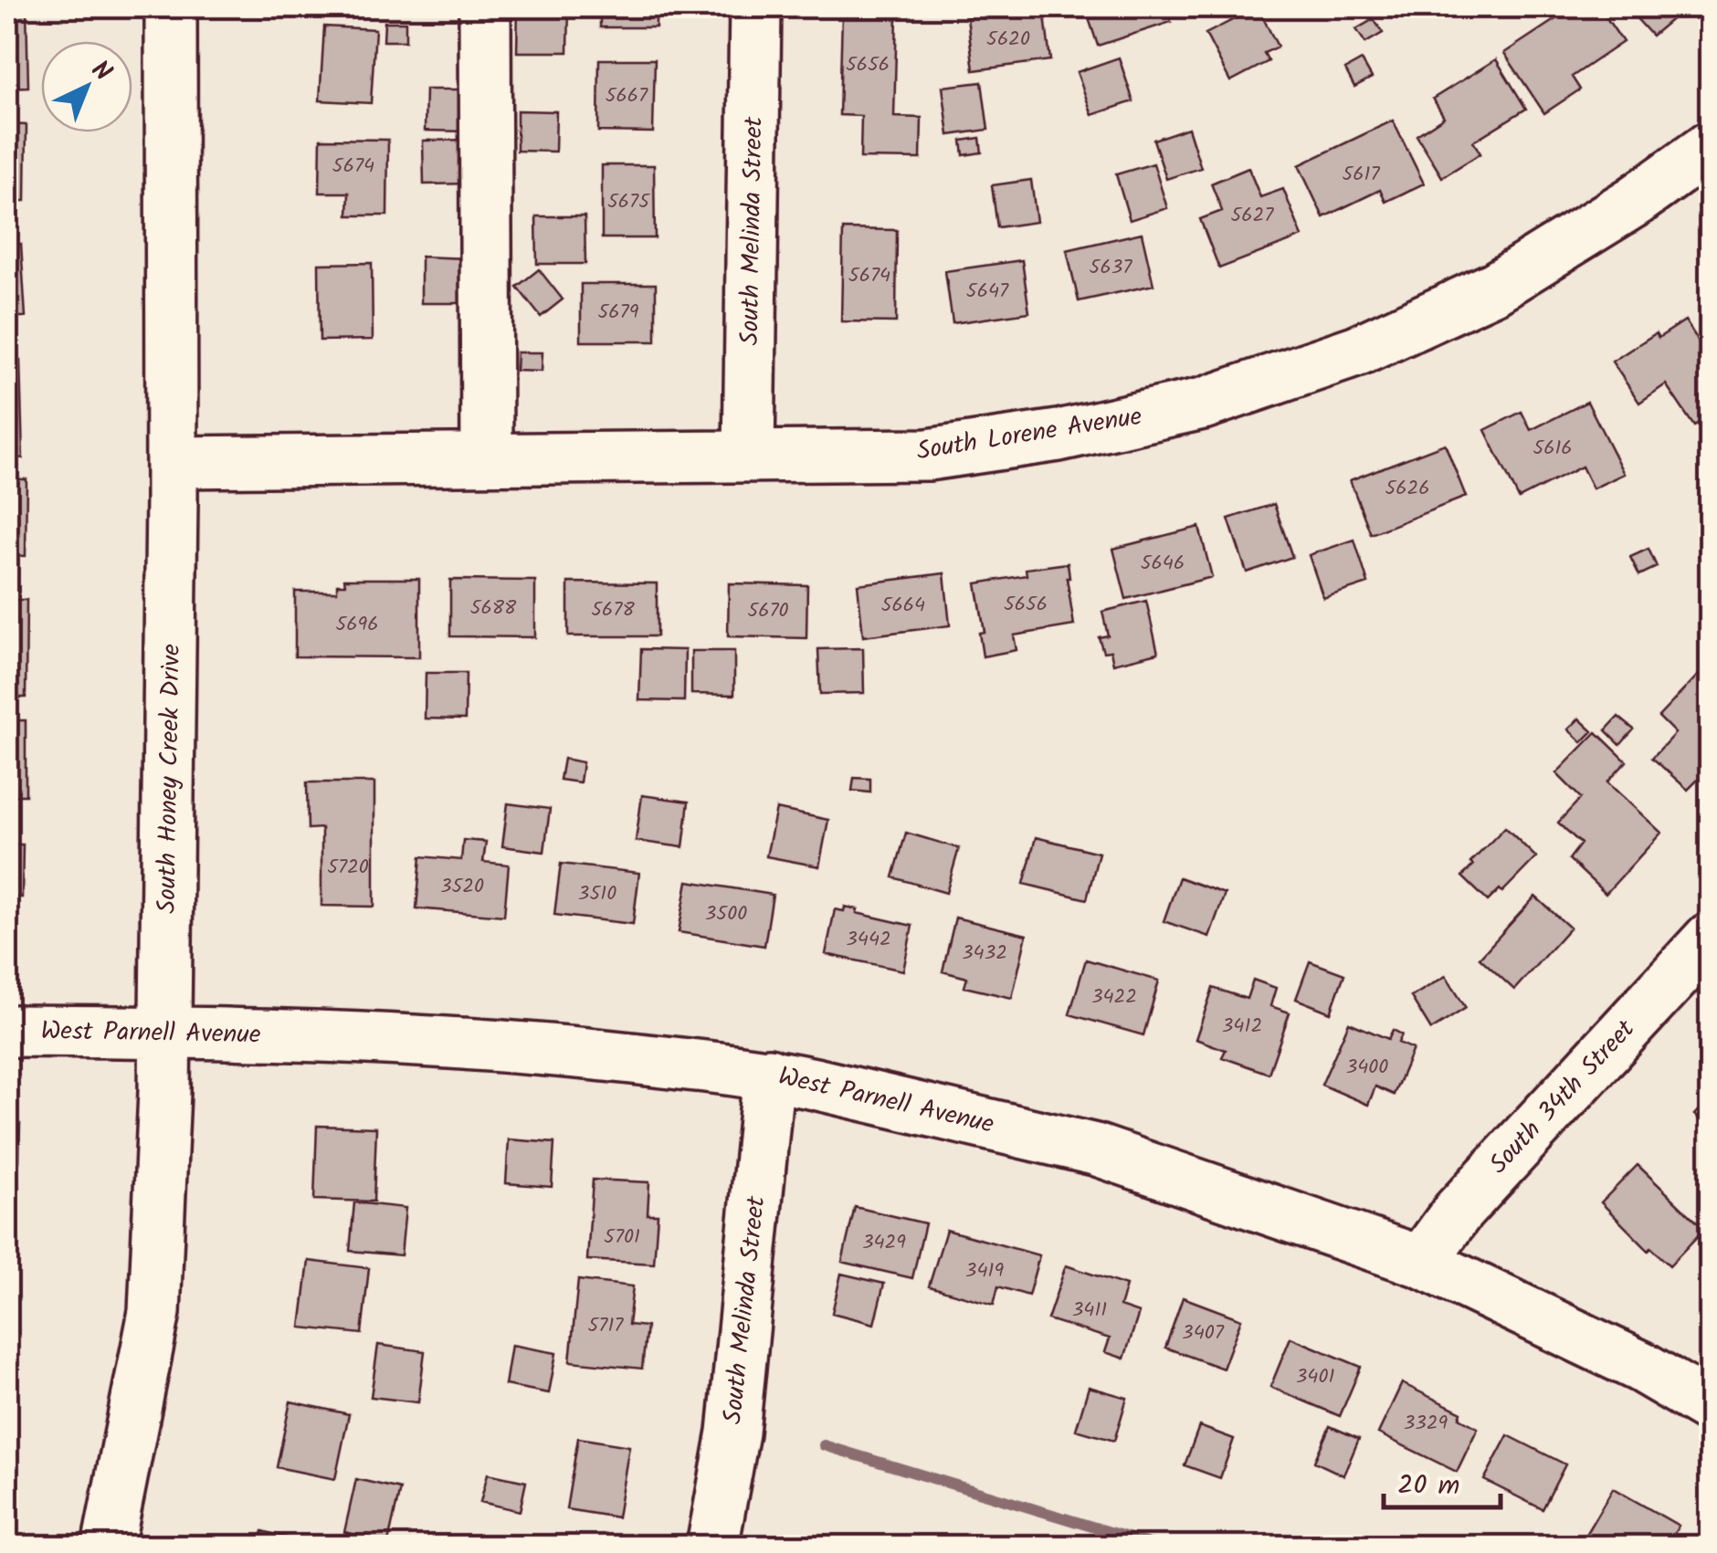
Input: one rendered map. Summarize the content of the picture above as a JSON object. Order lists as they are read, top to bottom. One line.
{"streets":{"street":["South Melinda Street","South Lorene Avenue","South Honey Creek Drive","West Parnell Avenue","South 34th Street"]},"crossings":[["South Melinda Street","South Lorene Avenue"],["South Melinda Street","West Parnell Avenue"],["South Lorene Avenue","South Honey Creek Drive"],["South Honey Creek Drive","West Parnell Avenue"],["West Parnell Avenue","South 34th Street"]],"house_numbers":["5620","5656","5667","5674","5617","5675","5627","5637","5674","5647","5679","5616","5626","5646","5656","5664","5688","5678","5670","5696","5720","3520","3510","3500","3442","3432","3422","3412","3400","5701","3429","3419","3411","5717","3407","3401","3329"],"scale_bar":"20 m","north":"top right"}
